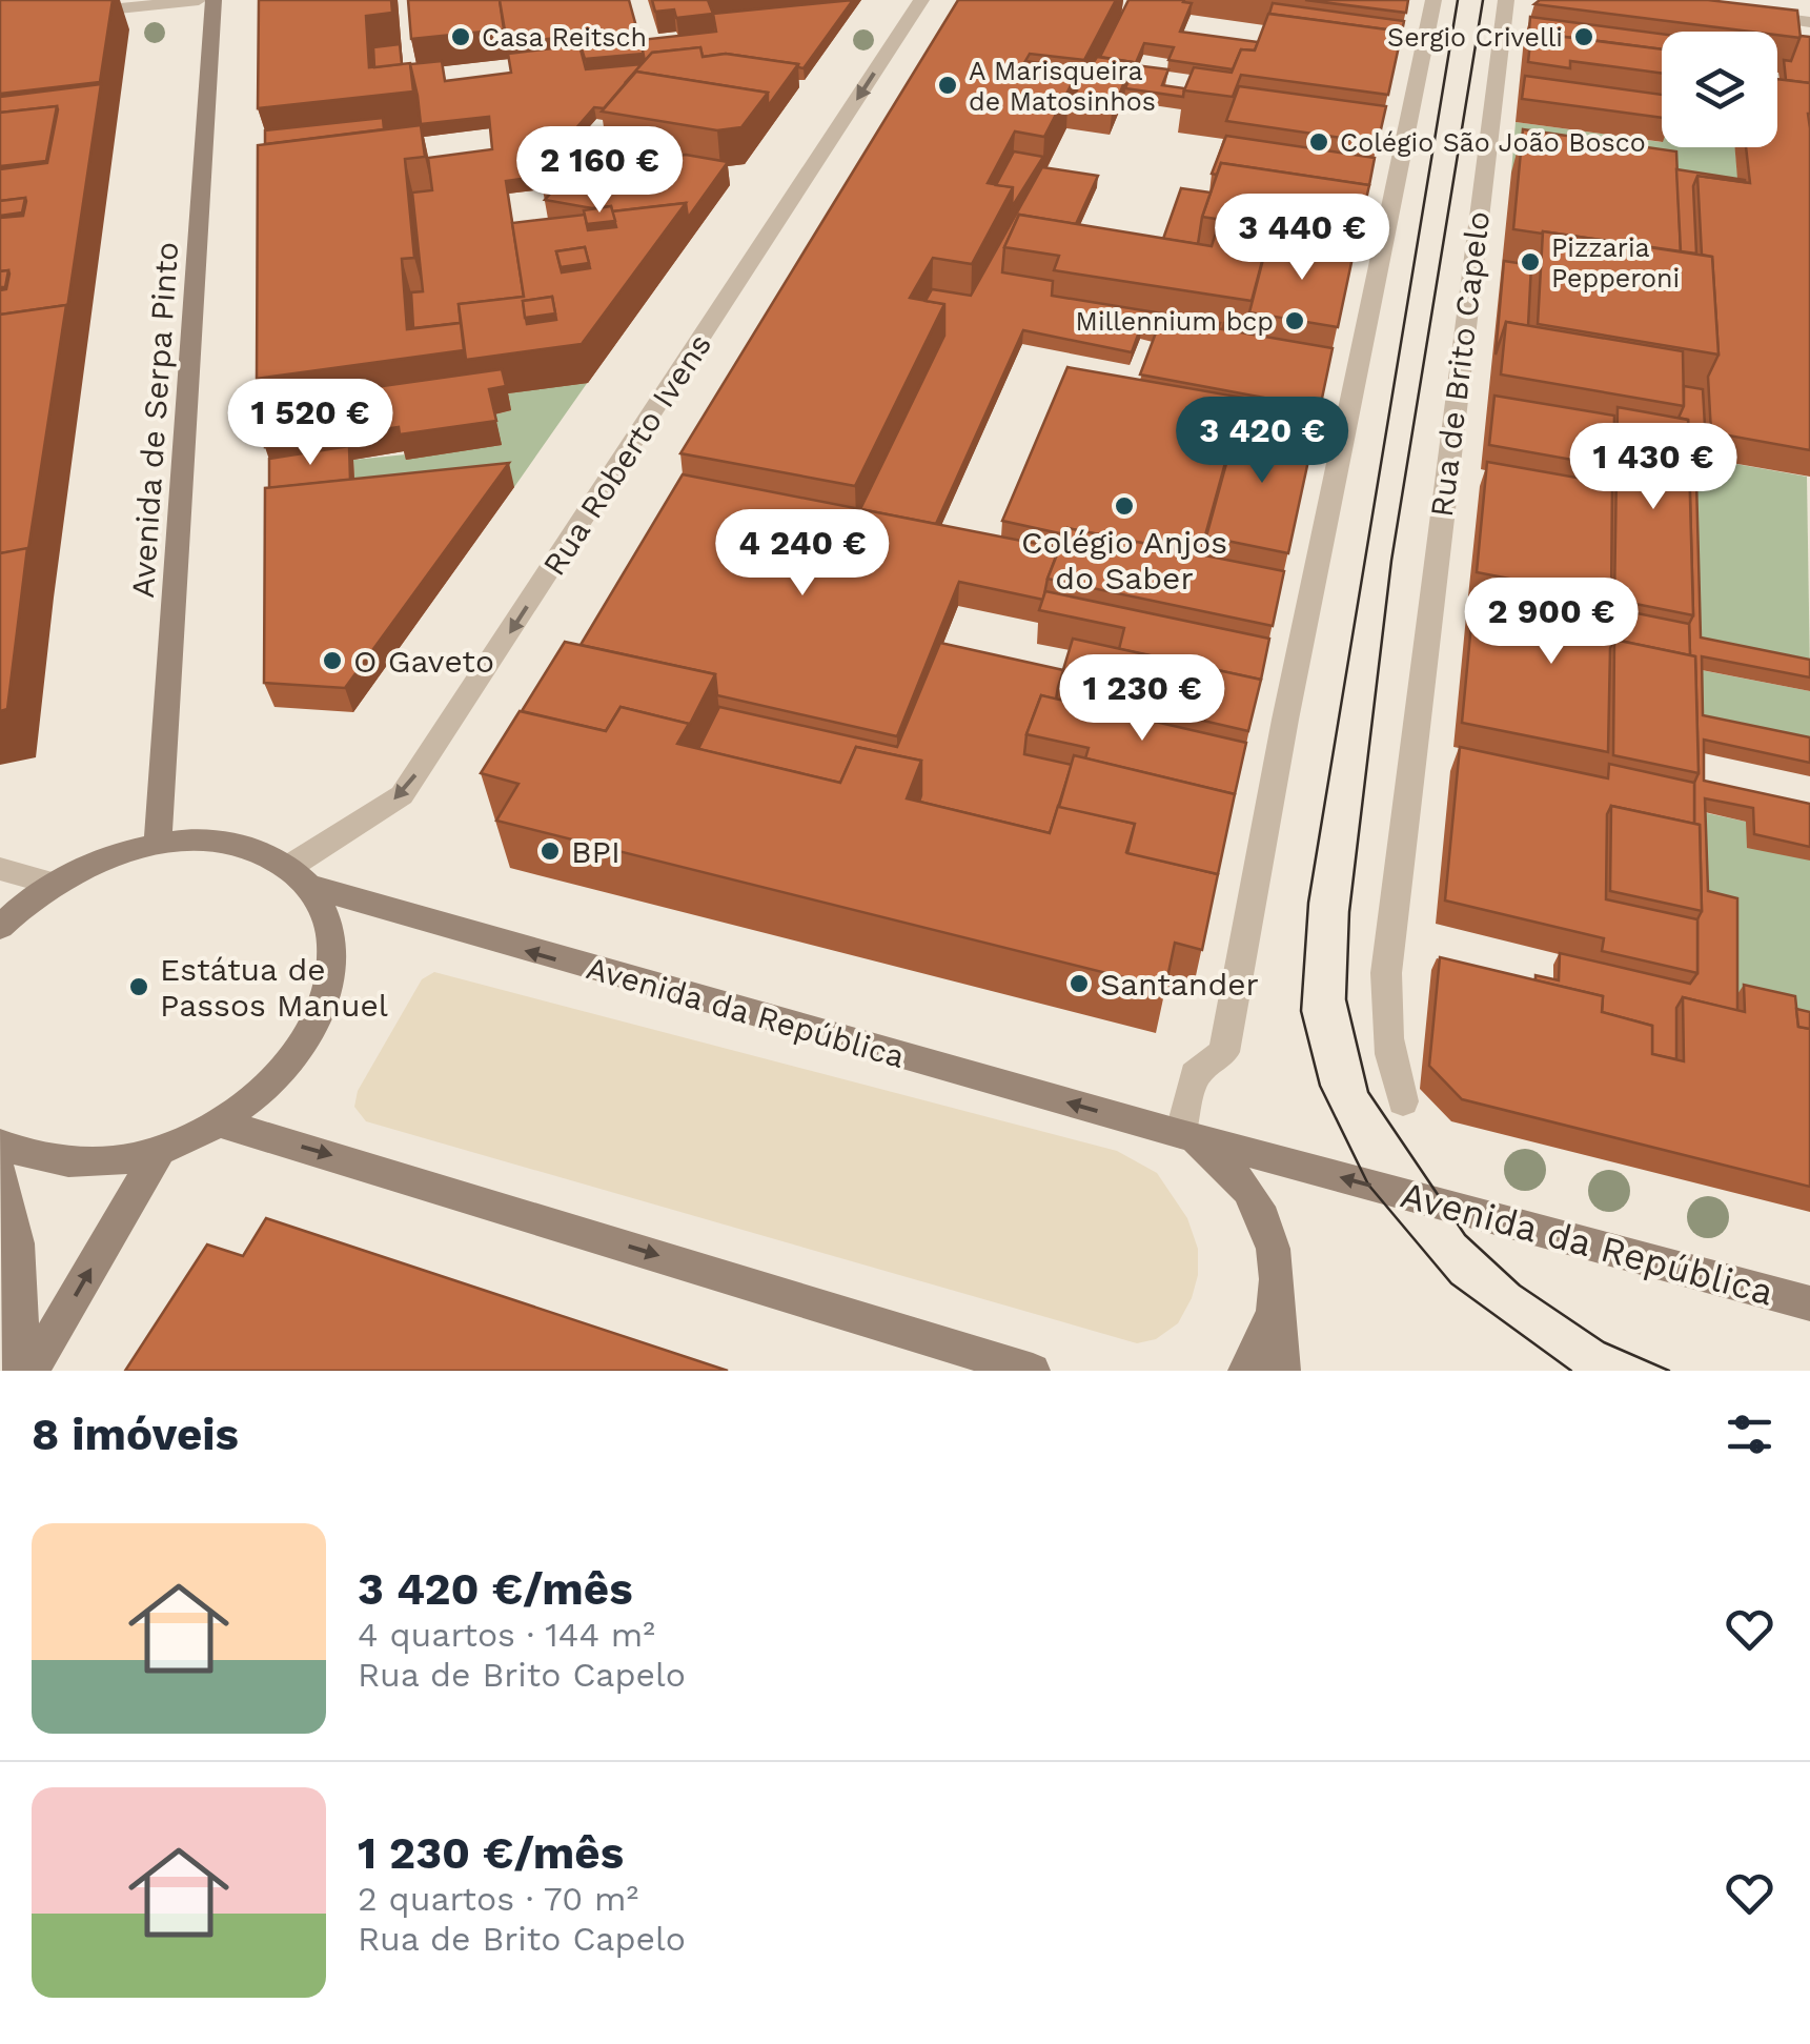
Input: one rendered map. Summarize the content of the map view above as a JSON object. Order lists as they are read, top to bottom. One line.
{"streets":{"main road":["Avenida de Serpa Pinto","Avenida da República"],"street":["Rua de Brito Capelo","Rua Roberto Ivens"]},"crossings":[["Avenida de Serpa Pinto","Avenida da República"],["Rua Roberto Ivens","Avenida da República"]],"one_way":["Rua Roberto Ivens","Avenida da República"],"places":["Casa Reitsch","Sergio Crivelli","A Marisqueira de Matosinhos","Colégio São João Bosco","Pizzaria Pepperoni","Millennium bcp","Colégio Anjos do Saber","O Gaveto","BPI","Santander","Estátua de Passos Manuel"],"page":{"price":["2 160 €","3 440 €","1 520 €","3 420 €","1 430 €","4 240 €","2 900 €","1 230 €"],"heading":"8 imóveis","list":[{"name":"3 420 €/mês","note":"4 quartos · 144 m² · Rua de Brito Capelo"},{"name":"1 230 €/mês","note":"2 quartos · 70 m² · Rua de Brito Capelo"}]}}
